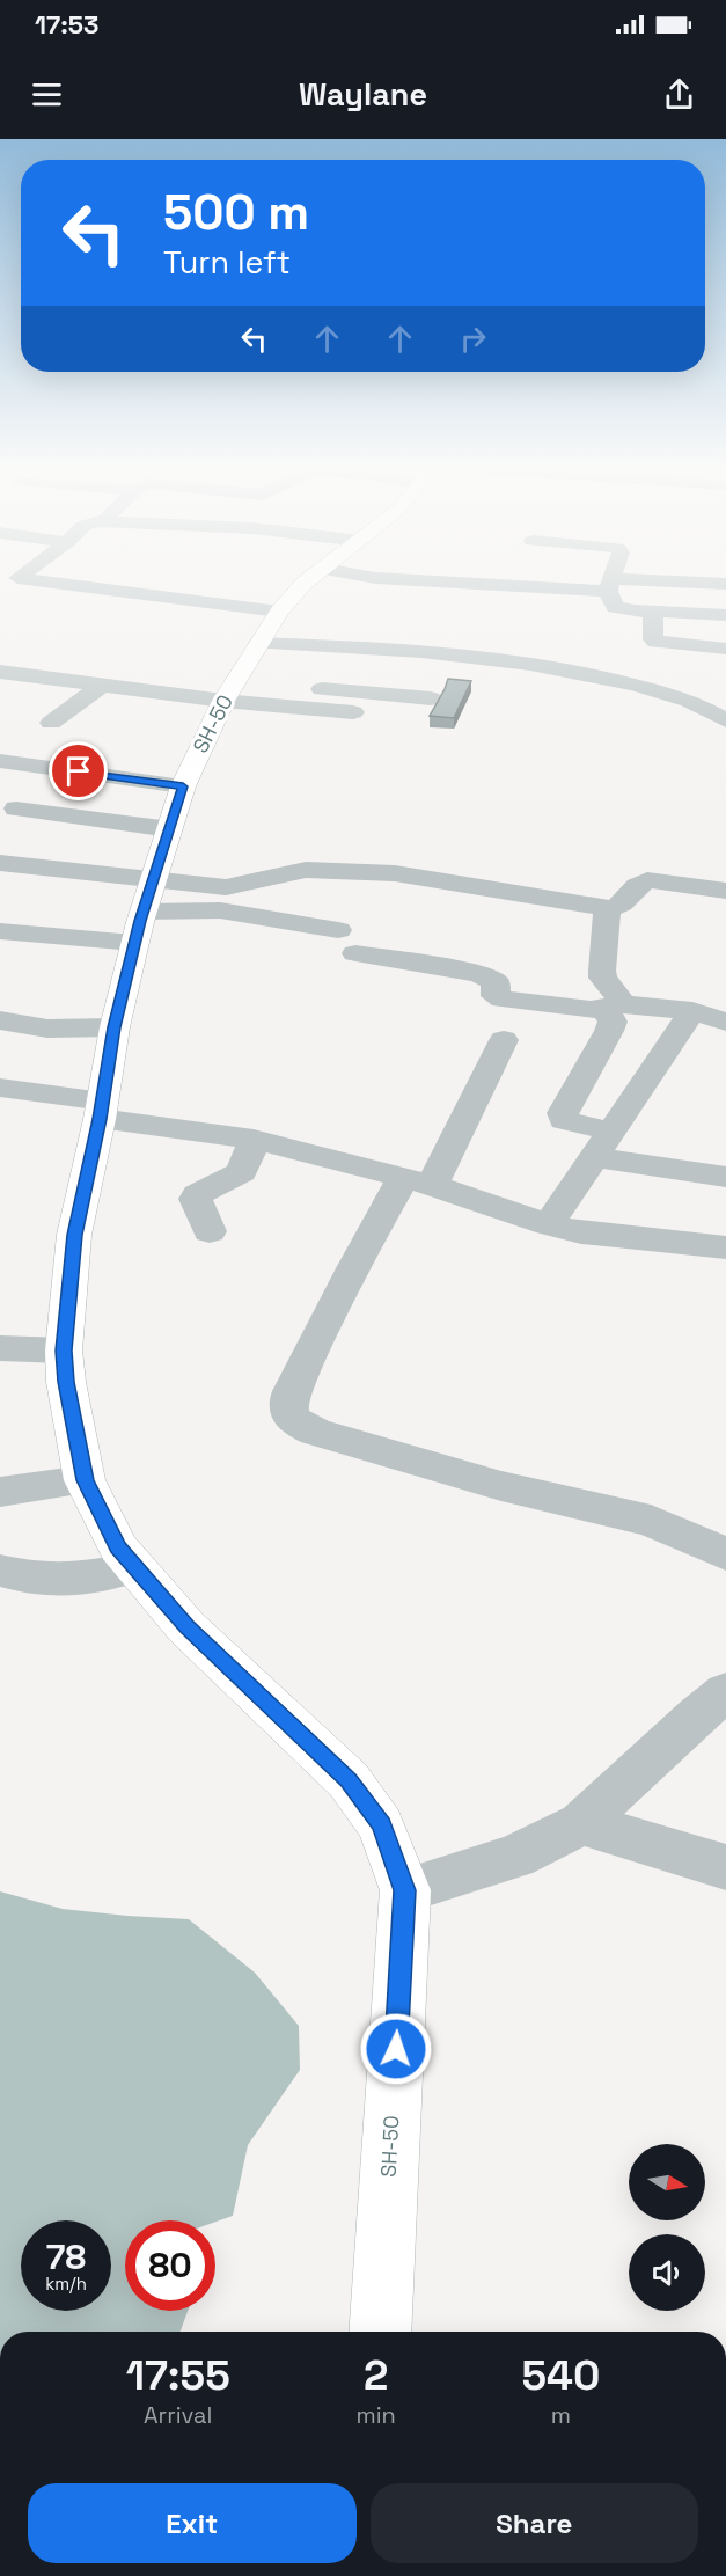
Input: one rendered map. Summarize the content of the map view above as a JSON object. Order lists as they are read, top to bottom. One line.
{"streets":{"highway":["SH-50"]},"north":"right","page":{"status":"17:53","header":"Waylane","turn":["500 m","Turn left"],"speed":"78 km/h","limit":"80","eta":["17:55","Arrival","2","min","540","m"],"buttons":["Exit","Share"]}}
